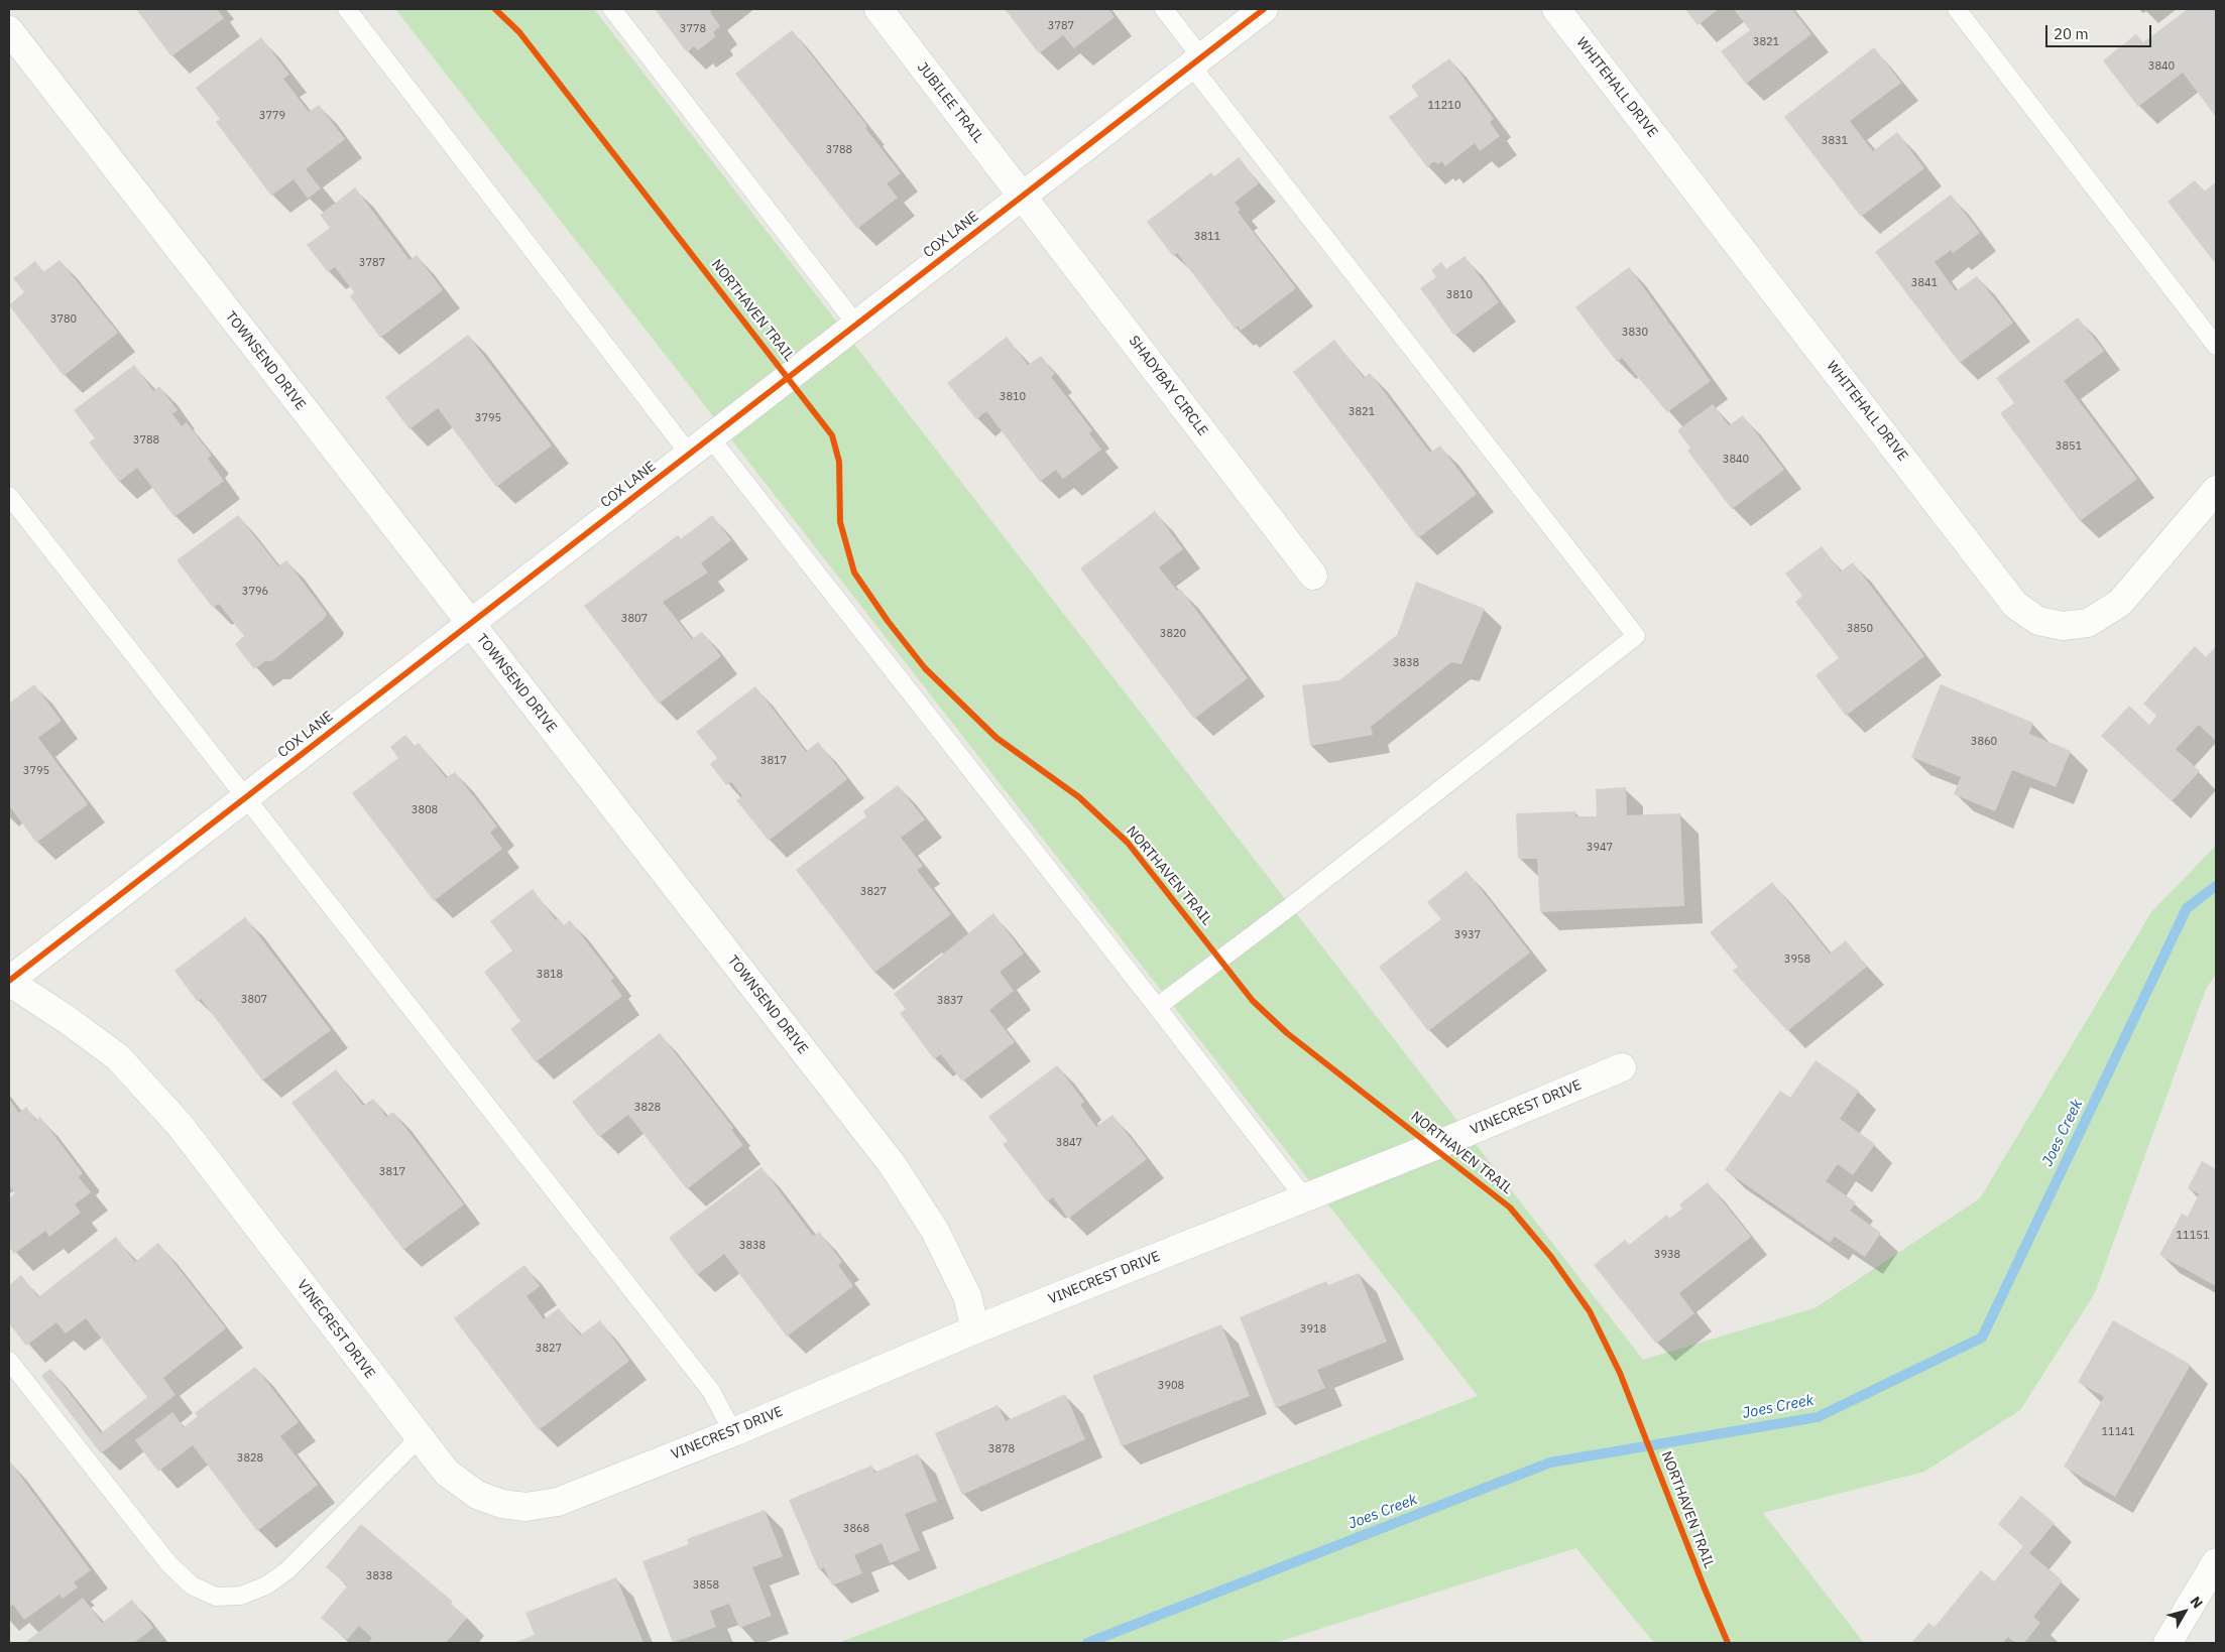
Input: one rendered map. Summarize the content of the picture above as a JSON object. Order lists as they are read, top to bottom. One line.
{"streets":{"street":["WHITEHALL DRIVE","JUBILEE TRAIL","COX LANE","TOWNSEND DRIVE","SHADYBAY CIRCLE","VINECREST DRIVE"],"cycle path":["NORTHAVEN TRAIL"]},"crossings":[["JUBILEE TRAIL","COX LANE"],["JUBILEE TRAIL","SHADYBAY CIRCLE"],["COX LANE","TOWNSEND DRIVE"],["COX LANE","SHADYBAY CIRCLE"],["COX LANE","VINECREST DRIVE"],["TOWNSEND DRIVE","VINECREST DRIVE"]],"water":["Joes Creek"],"house_numbers":["3787","3778","3821","3840","11210","3779","3831","3788","3811","3787","3841","3810","3780","3830","3810","3821","3795","3788","3851","3840","3796","3807","3850","3820","3838","3860","3817","3795","3808","3947","3827","3937","3958","3818","3807","3837","3828","3847","3817","11151","3838","3938","3918","3827","3908","11141","3878","3828","3868","3838","3858"],"scale_bar":"20 m","north":"top right"}
